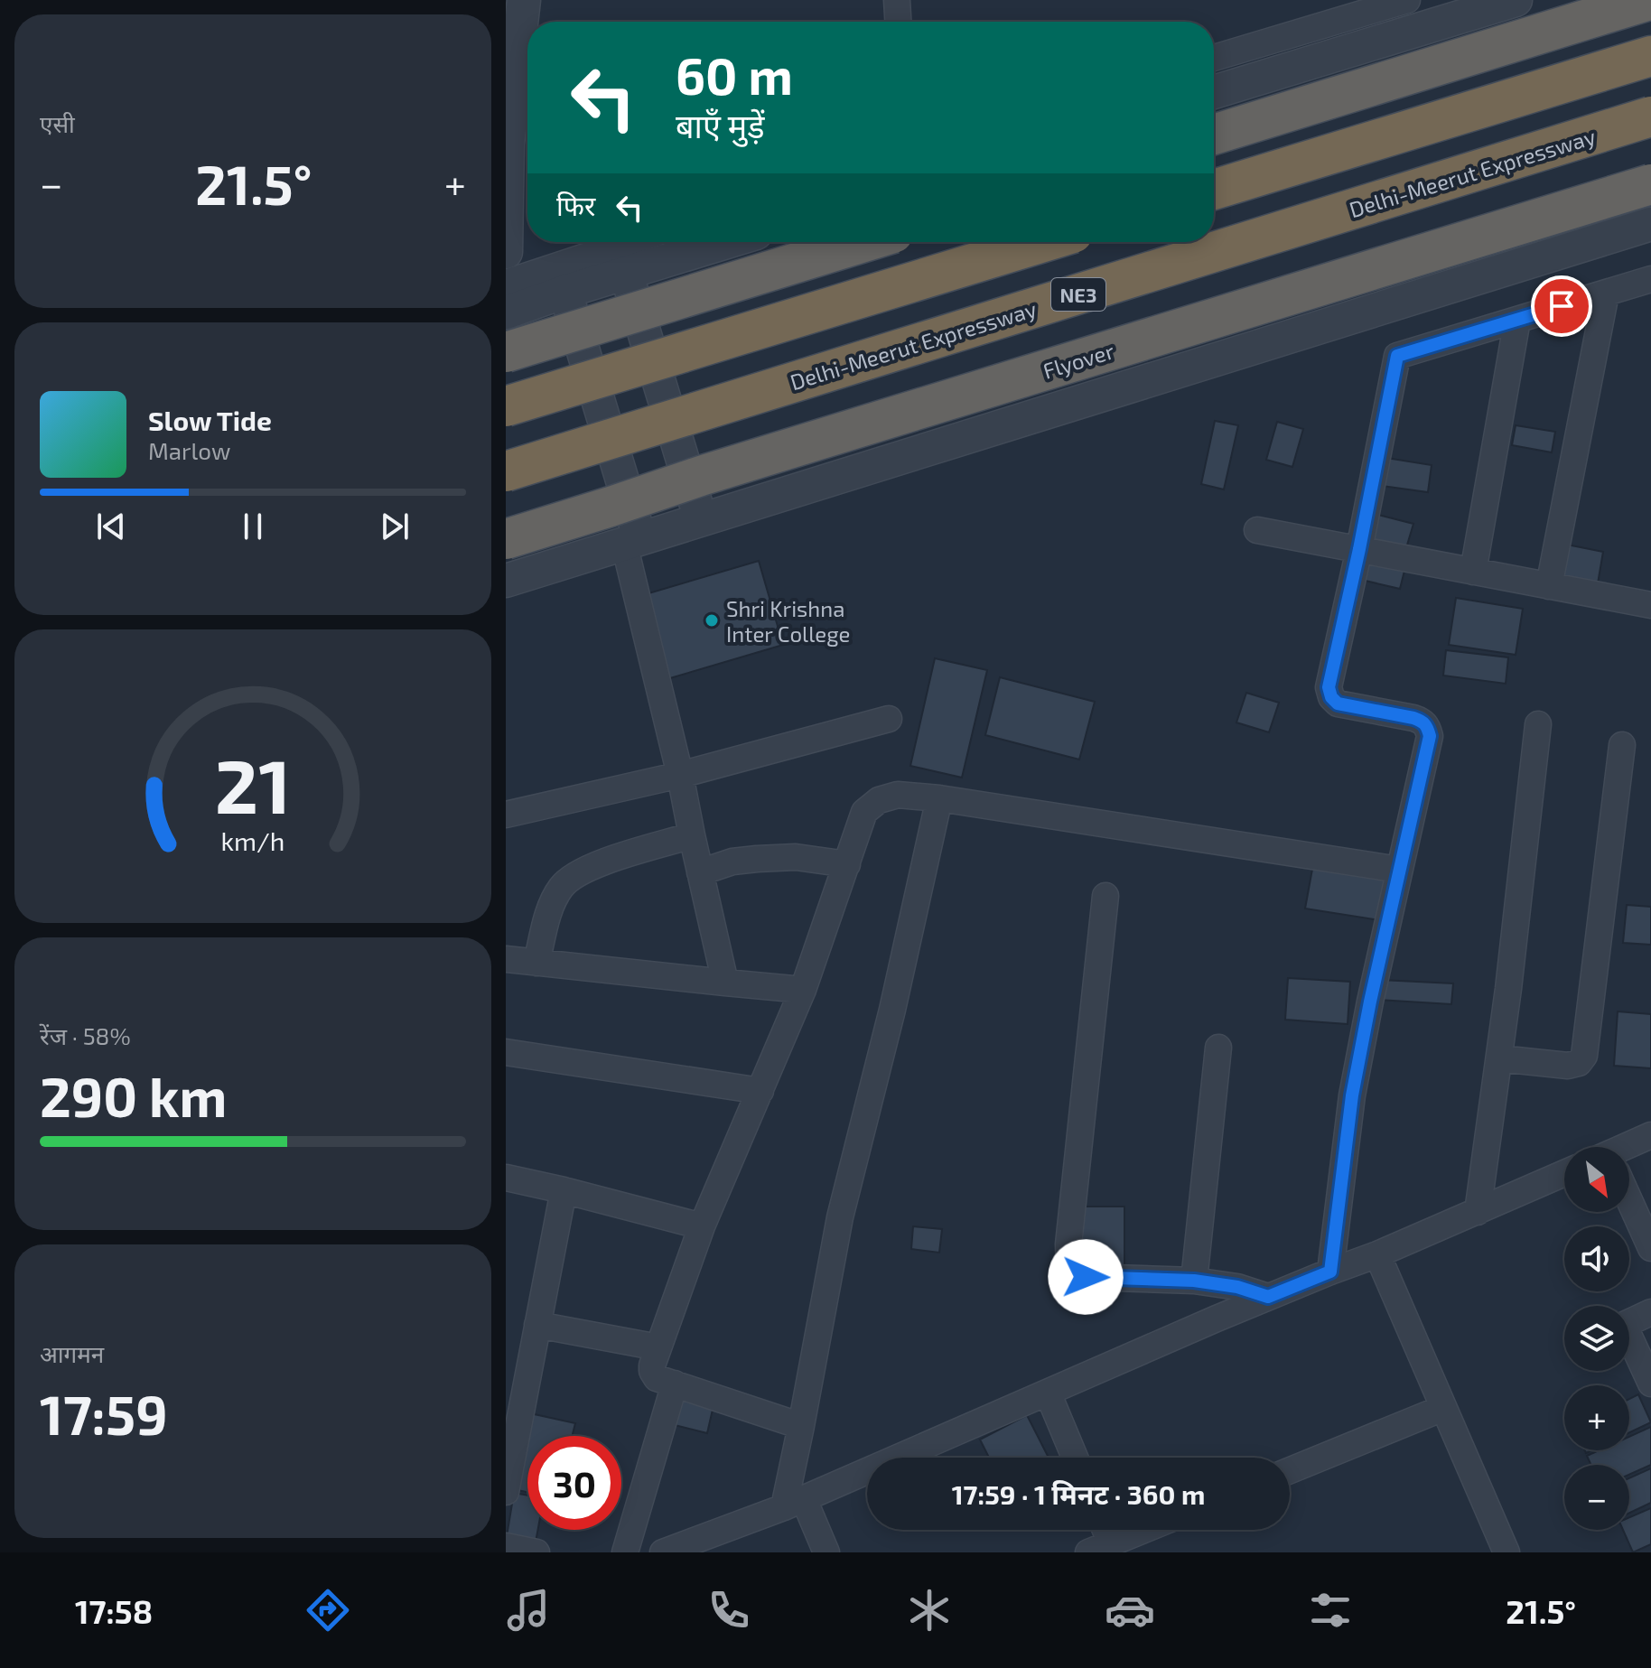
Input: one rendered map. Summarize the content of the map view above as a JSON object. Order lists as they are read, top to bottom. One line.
{"streets":{"highway":["Delhi-Meerut Expressway","NE3","Flyover"]},"places":["Shri Krishna Inter College"],"north":"bottom right","page":{"tile":["एसी",["रेंज · 58%","290 km"],["आगमन","17:59"]],"turn":["60 m","बाएँ मुड़ें"],"heat":["−","21.5°","+"],"then":"फिर","song":["Slow Tide","Marlow"],"map_buttons":["+","−"],"limit":"30","trip":"17:59 · 1 मिनट · 360 m","tabs":["17:58","21.5°"],"gauge":["21","km/h"]}}
